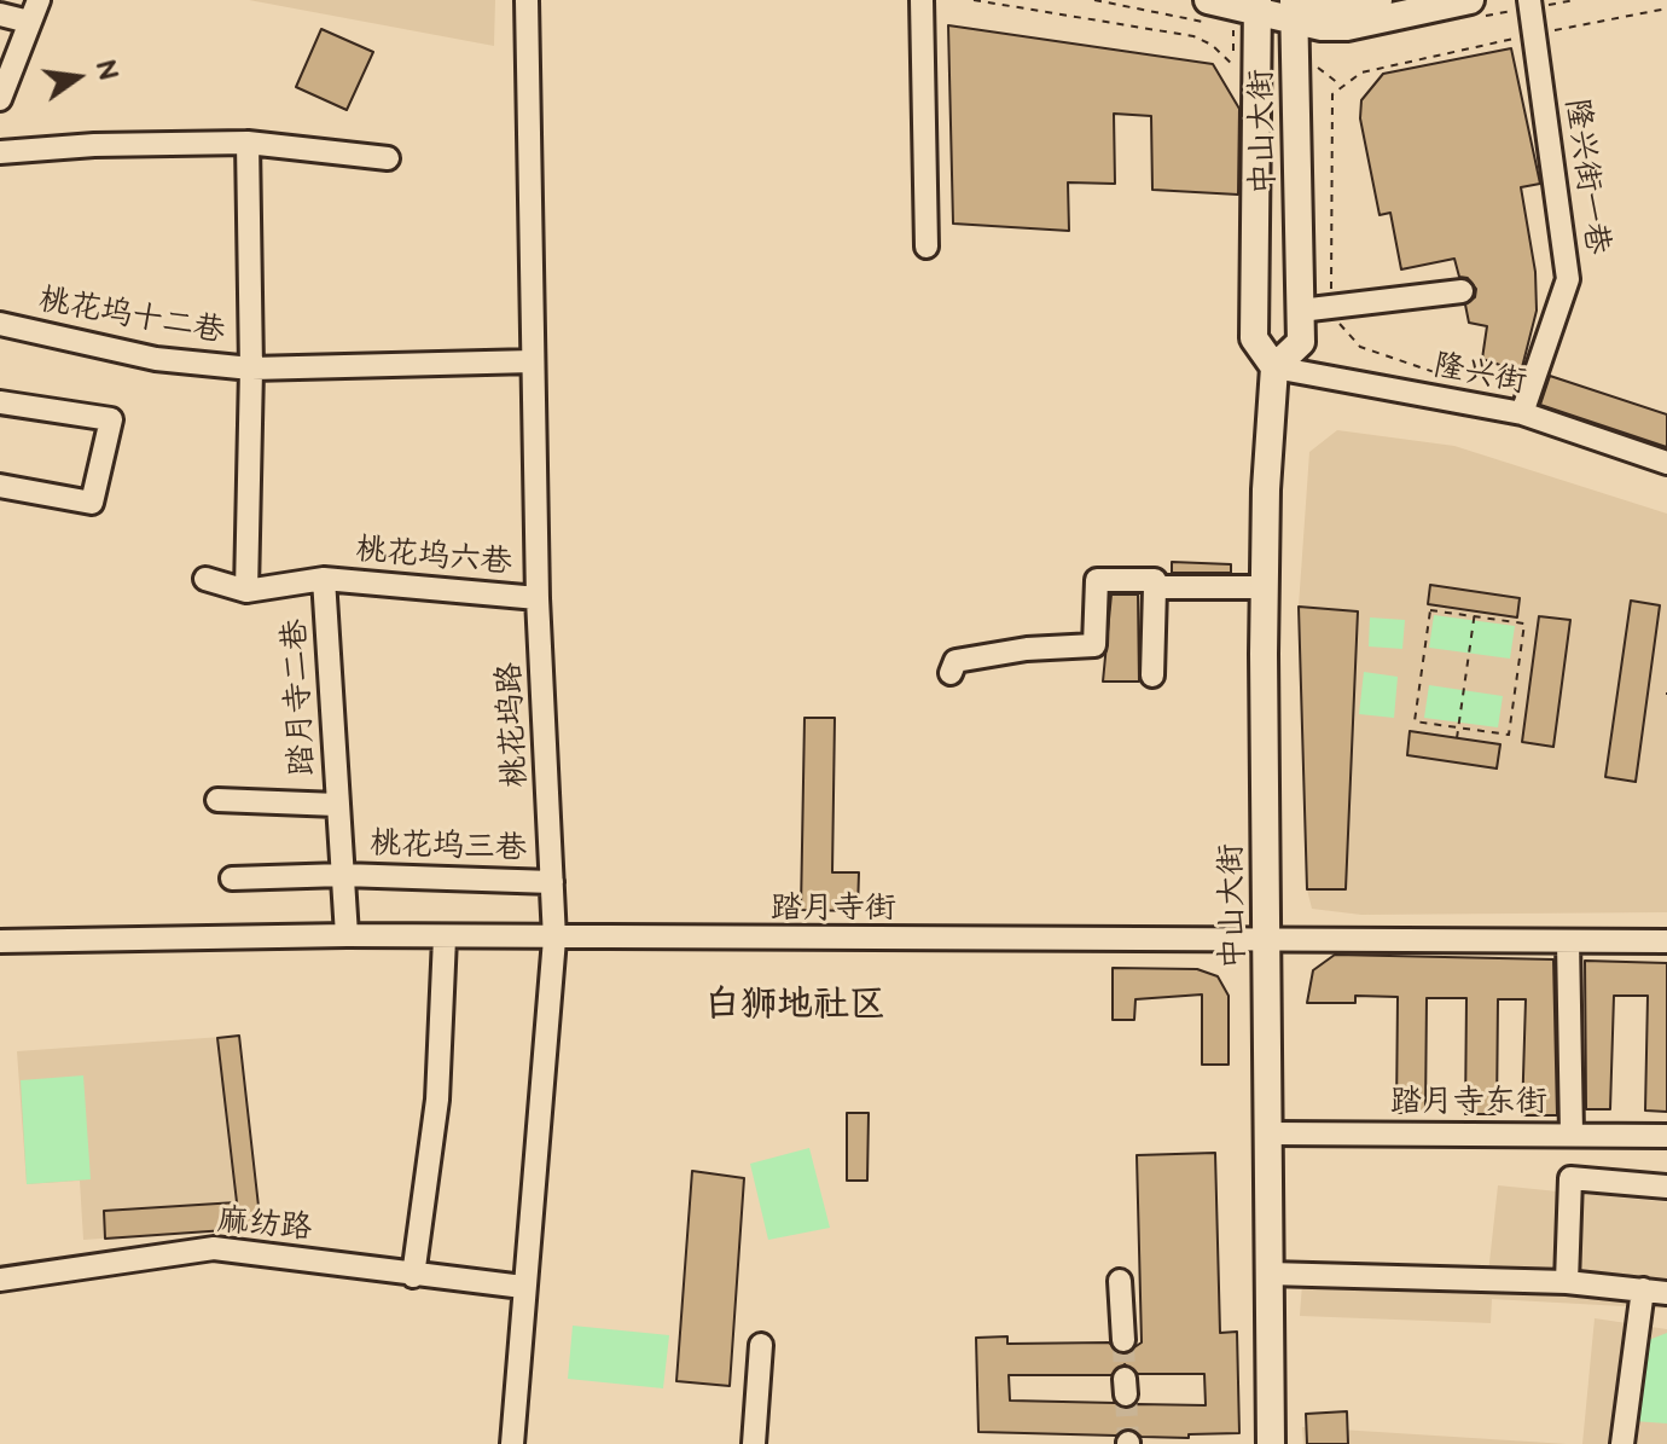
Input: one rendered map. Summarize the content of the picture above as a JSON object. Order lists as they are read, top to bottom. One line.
{"streets":{"main road":["中山大街"],"street":["隆兴街一巷","桃花坞十二巷","隆兴街","桃花坞六巷","踏月寺二巷","桃花坞路","桃花坞三巷","踏月寺街","踏月寺东街","麻纺路"]},"crossings":[["中山大街","隆兴街"],["中山大街","踏月寺街"],["中山大街","踏月寺东街"],["隆兴街一巷","隆兴街"],["桃花坞十二巷","踏月寺二巷"],["桃花坞十二巷","桃花坞路"],["桃花坞六巷","踏月寺二巷"],["桃花坞六巷","桃花坞路"],["踏月寺二巷","桃花坞三巷"],["踏月寺二巷","踏月寺街"],["桃花坞路","桃花坞三巷"],["桃花坞路","踏月寺街"],["桃花坞路","麻纺路"]],"districts":["白狮地社区"],"north":"right"}
